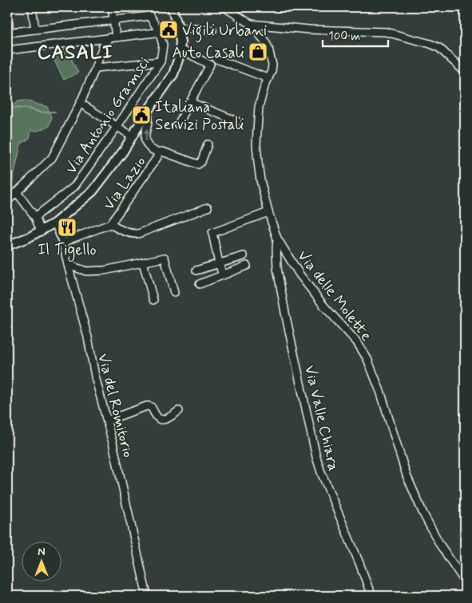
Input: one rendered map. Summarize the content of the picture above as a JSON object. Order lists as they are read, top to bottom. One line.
{"streets":{"street":["Via Antonio Gramsci","Via Lazio","Via delle Molette","Via del Romitorio","Via Valle Chiara"]},"crossings":[["Via Lazio","Via del Romitorio"],["Via delle Molette","Via Valle Chiara"]],"districts":["CASALI"],"places":{"public building":["Vigili Urbani","Italiana Servizi Postali"],"shop":["Auto Casali"],"restaurant":["Il Tigello"]},"scale_bar":"100 m","north":"top"}
